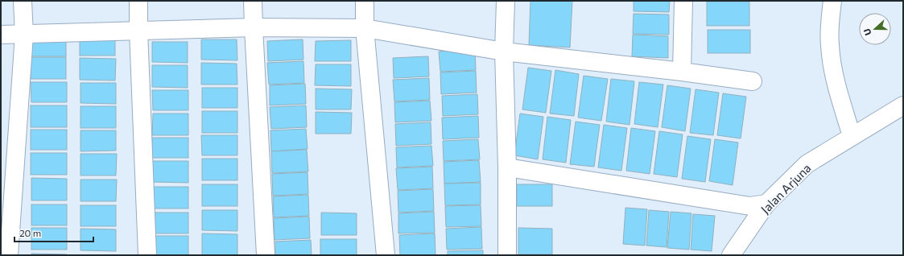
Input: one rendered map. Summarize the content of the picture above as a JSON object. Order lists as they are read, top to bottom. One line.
{"streets":{"street":["Jalan Arjuna"]},"scale_bar":"20 m","north":"left"}
